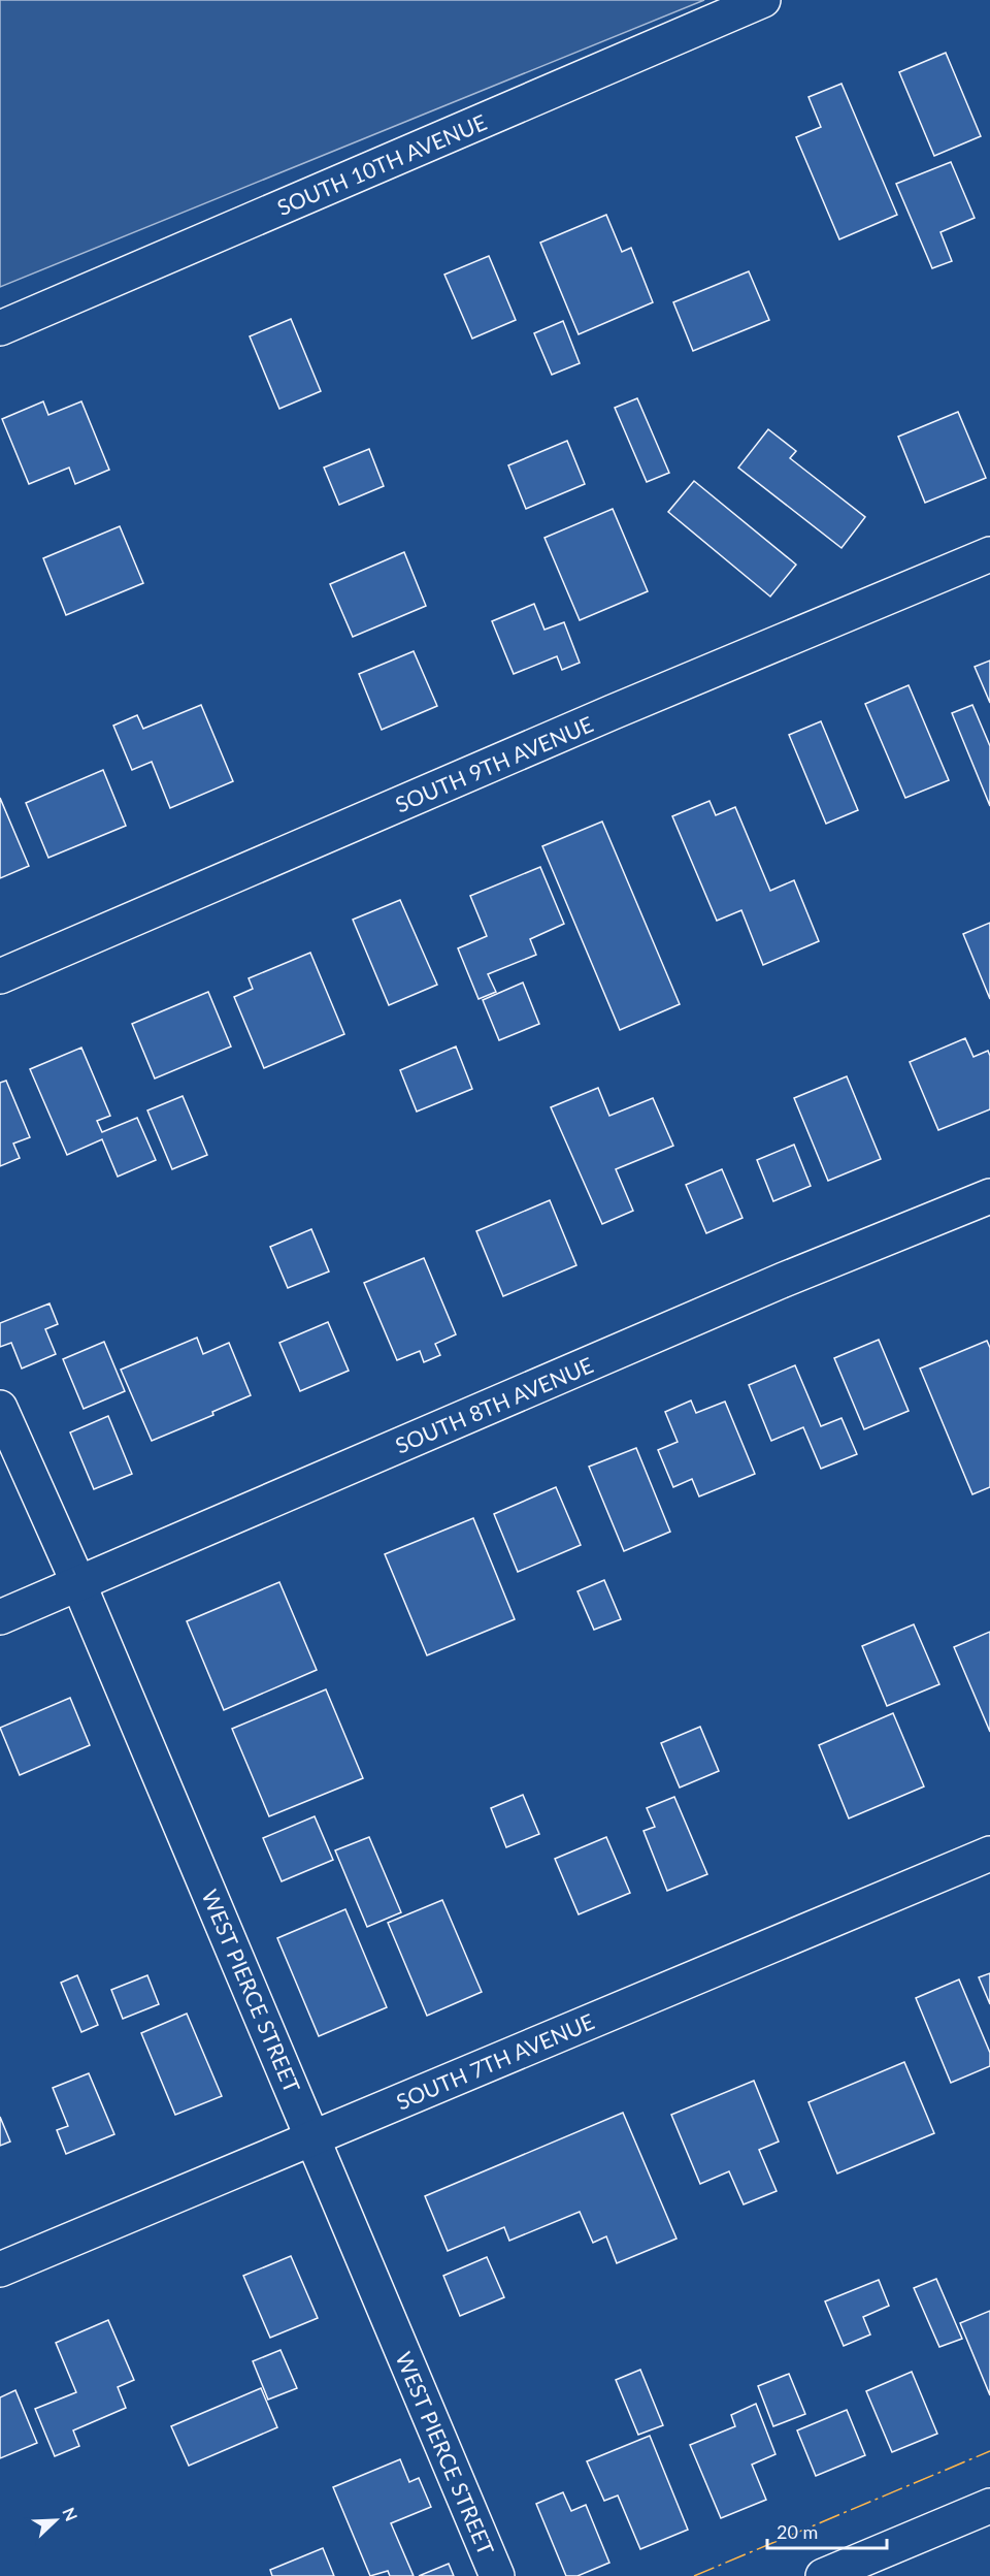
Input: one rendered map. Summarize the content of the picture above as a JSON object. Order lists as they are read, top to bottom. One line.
{"streets":{"street":["SOUTH 10TH AVENUE","SOUTH 9TH AVENUE","SOUTH 8TH AVENUE","WEST PIERCE STREET","SOUTH 7TH AVENUE"]},"crossings":[["SOUTH 8TH AVENUE","WEST PIERCE STREET"],["WEST PIERCE STREET","SOUTH 7TH AVENUE"]],"scale_bar":"20 m","north":"top right"}
